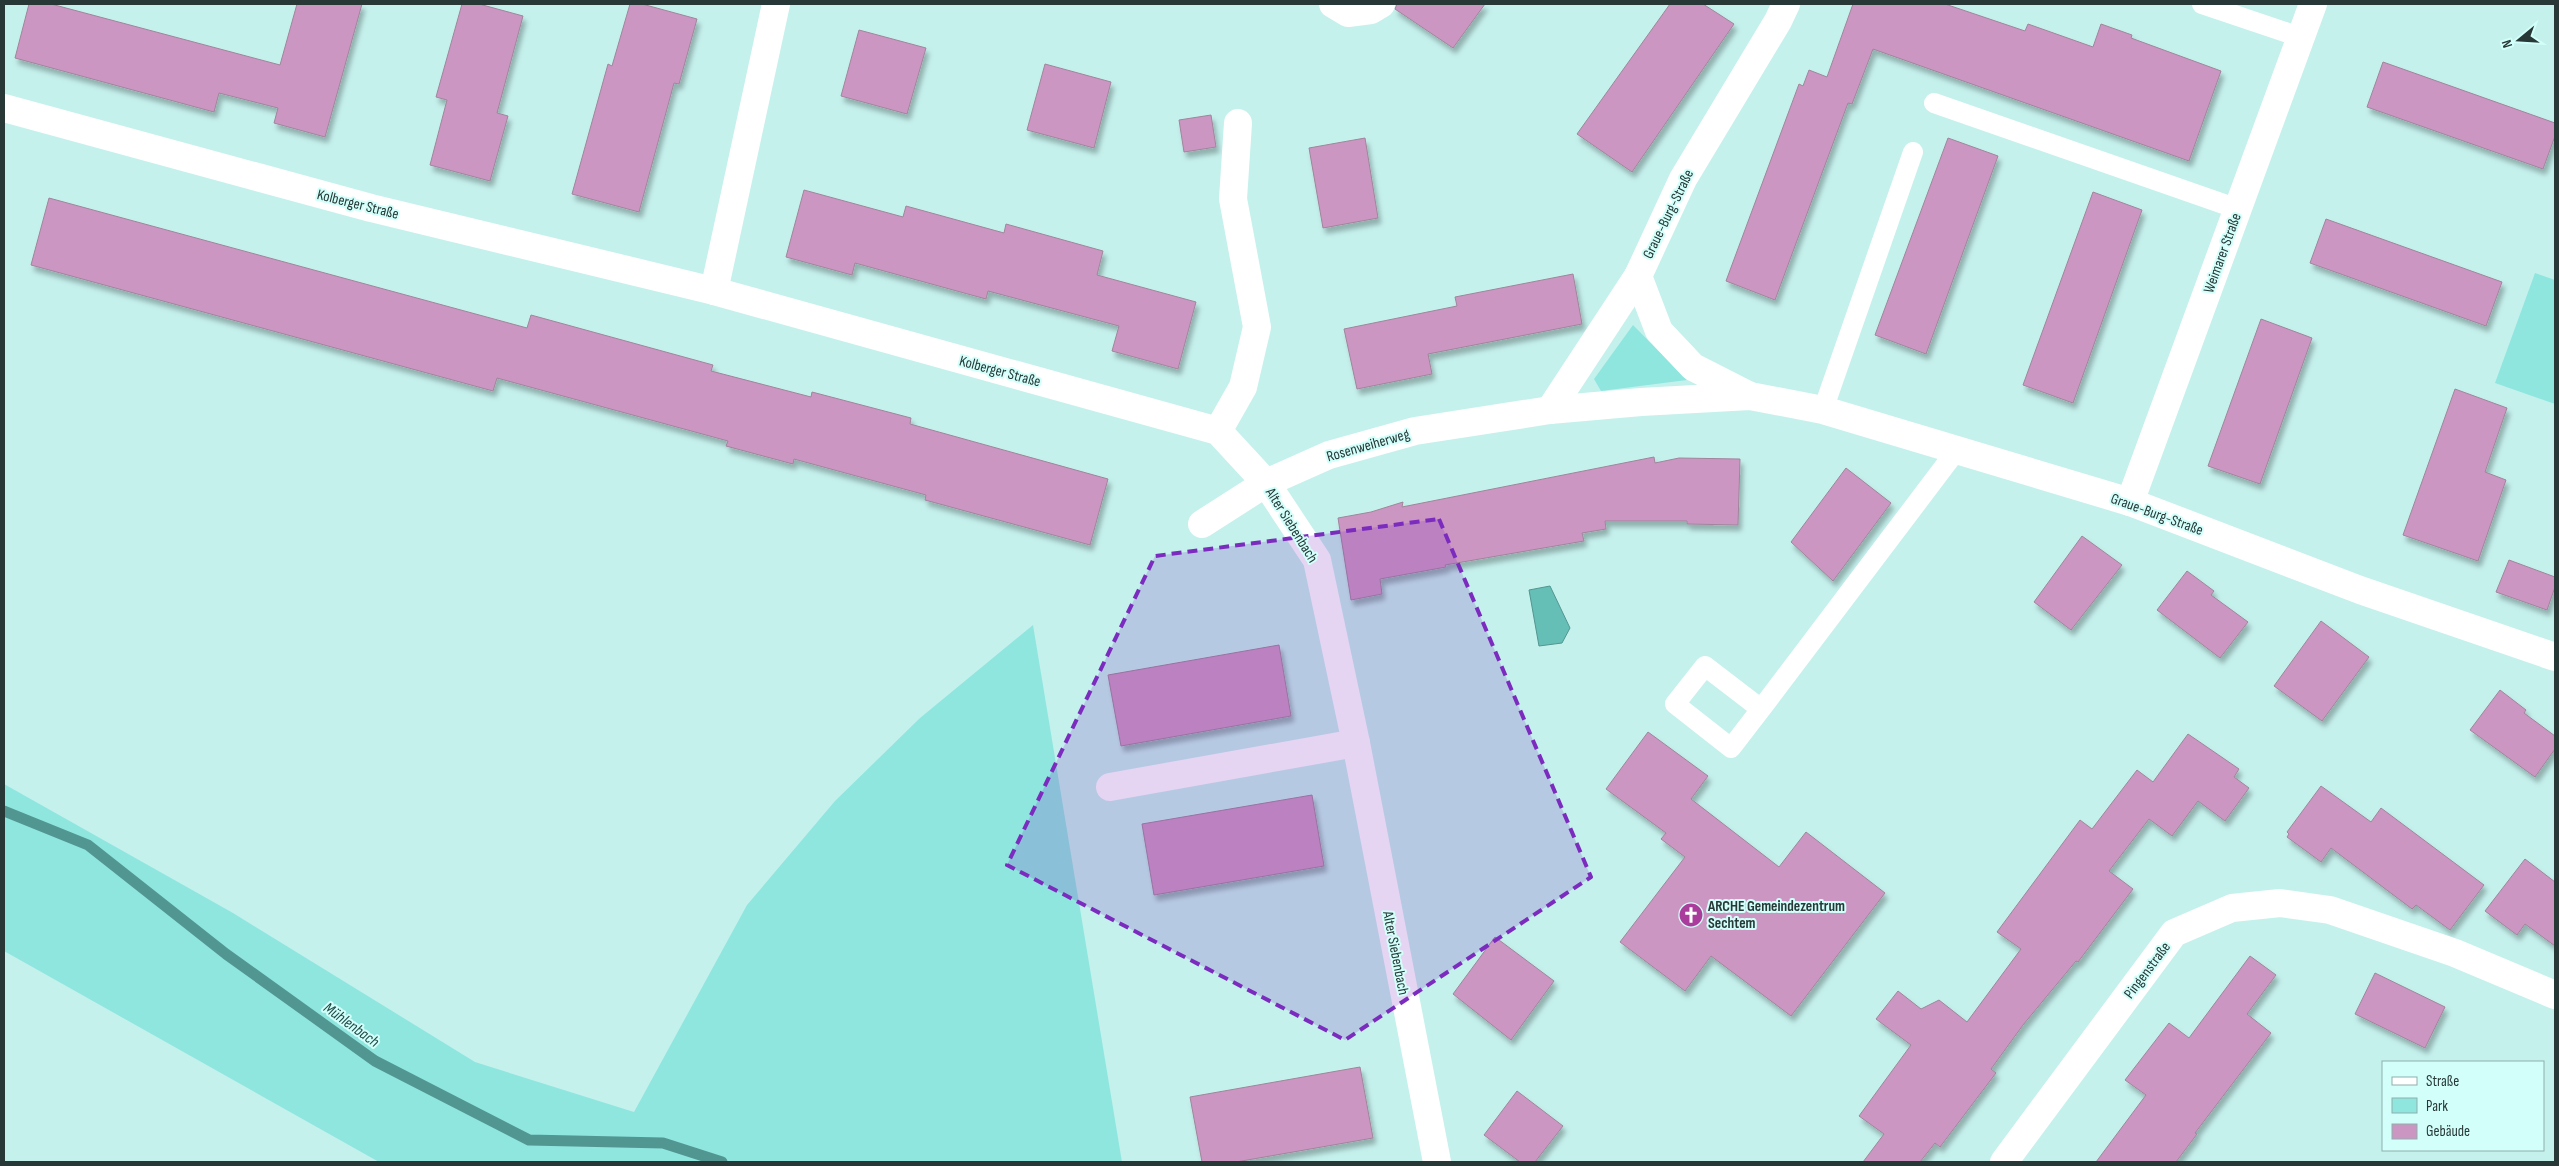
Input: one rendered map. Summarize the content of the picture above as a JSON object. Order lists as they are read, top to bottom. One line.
{"streets":{"street":["Kolberger Straße","Graue-Burg-Straße","Weimarer Straße","Rosenweiherweg","Alter Siebenbach","Pingenstraße"]},"crossings":[["Graue-Burg-Straße","Weimarer Straße"],["Graue-Burg-Straße","Rosenweiherweg"],["Rosenweiherweg","Alter Siebenbach"]],"water":["Mühlenbach"],"places":{"church":["ARCHE Gemeindezentrum Sechtem"]},"legend":["Straße","Park","Gebäude"],"north":"left"}
